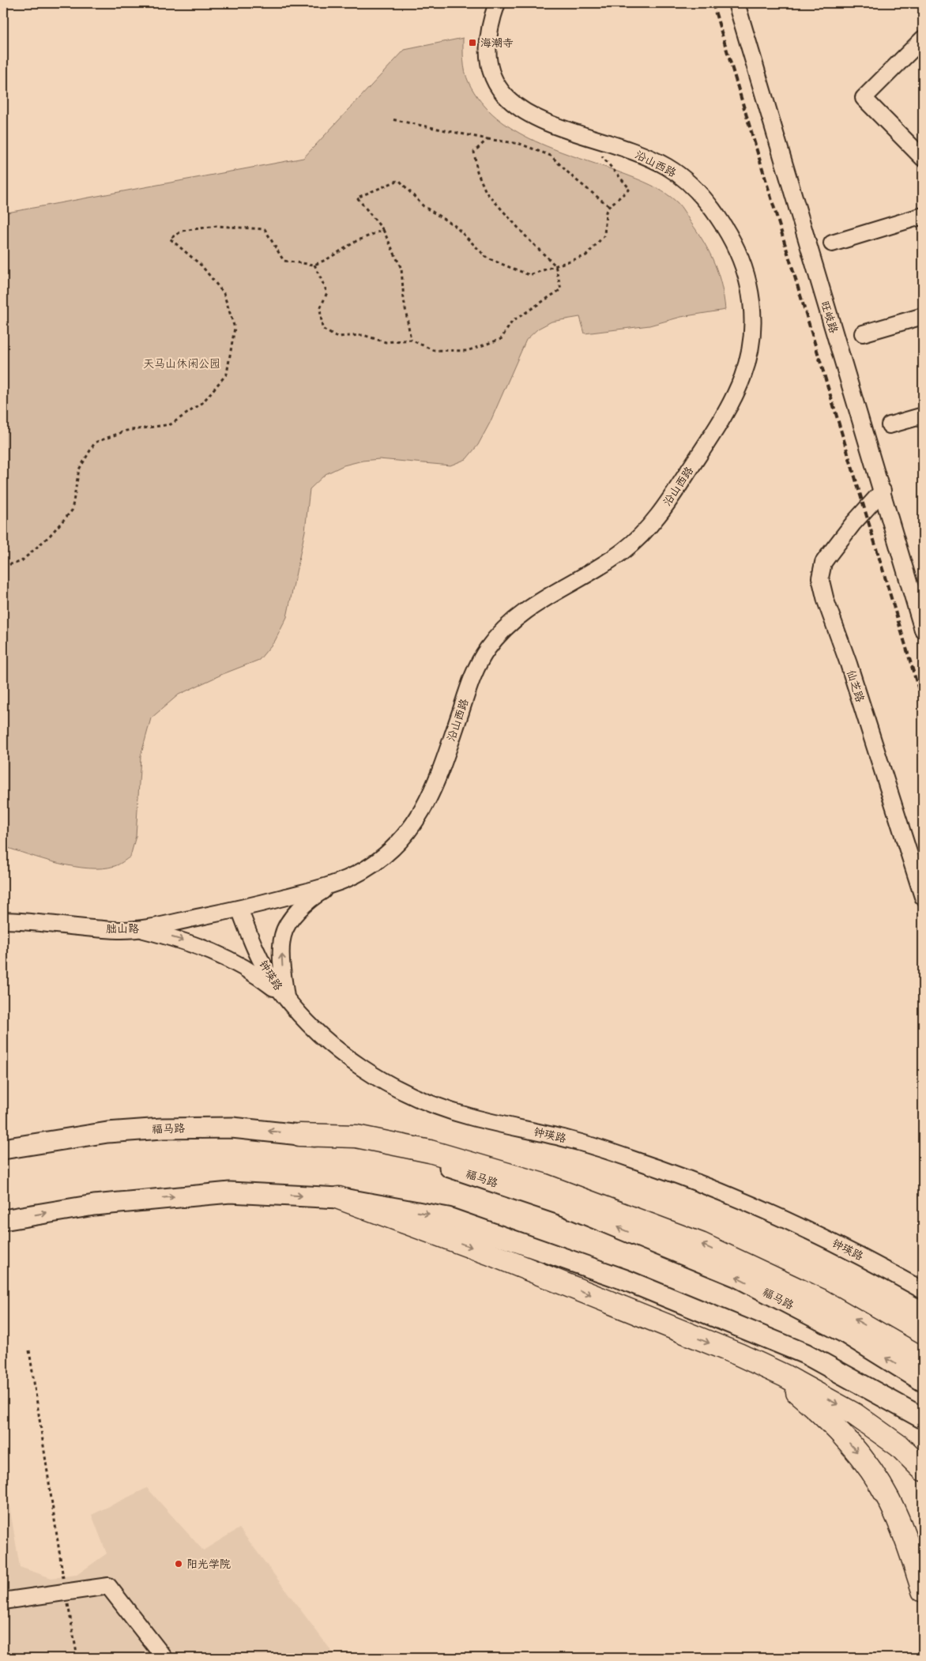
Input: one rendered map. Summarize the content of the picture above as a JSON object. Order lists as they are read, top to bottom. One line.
{"streets":{"main road":["福马路"],"street":["沿山西路","旺岐路","仙芝路","胐山路","钟瑛路"]},"crossings":[["沿山西路","胐山路"],["沿山西路","钟瑛路"],["旺岐路","仙芝路"],["胐山路","钟瑛路"]],"parks":["天马山休闲公园"],"places":{"transit":["海潮寺"],"other":["阳光学院"]}}
